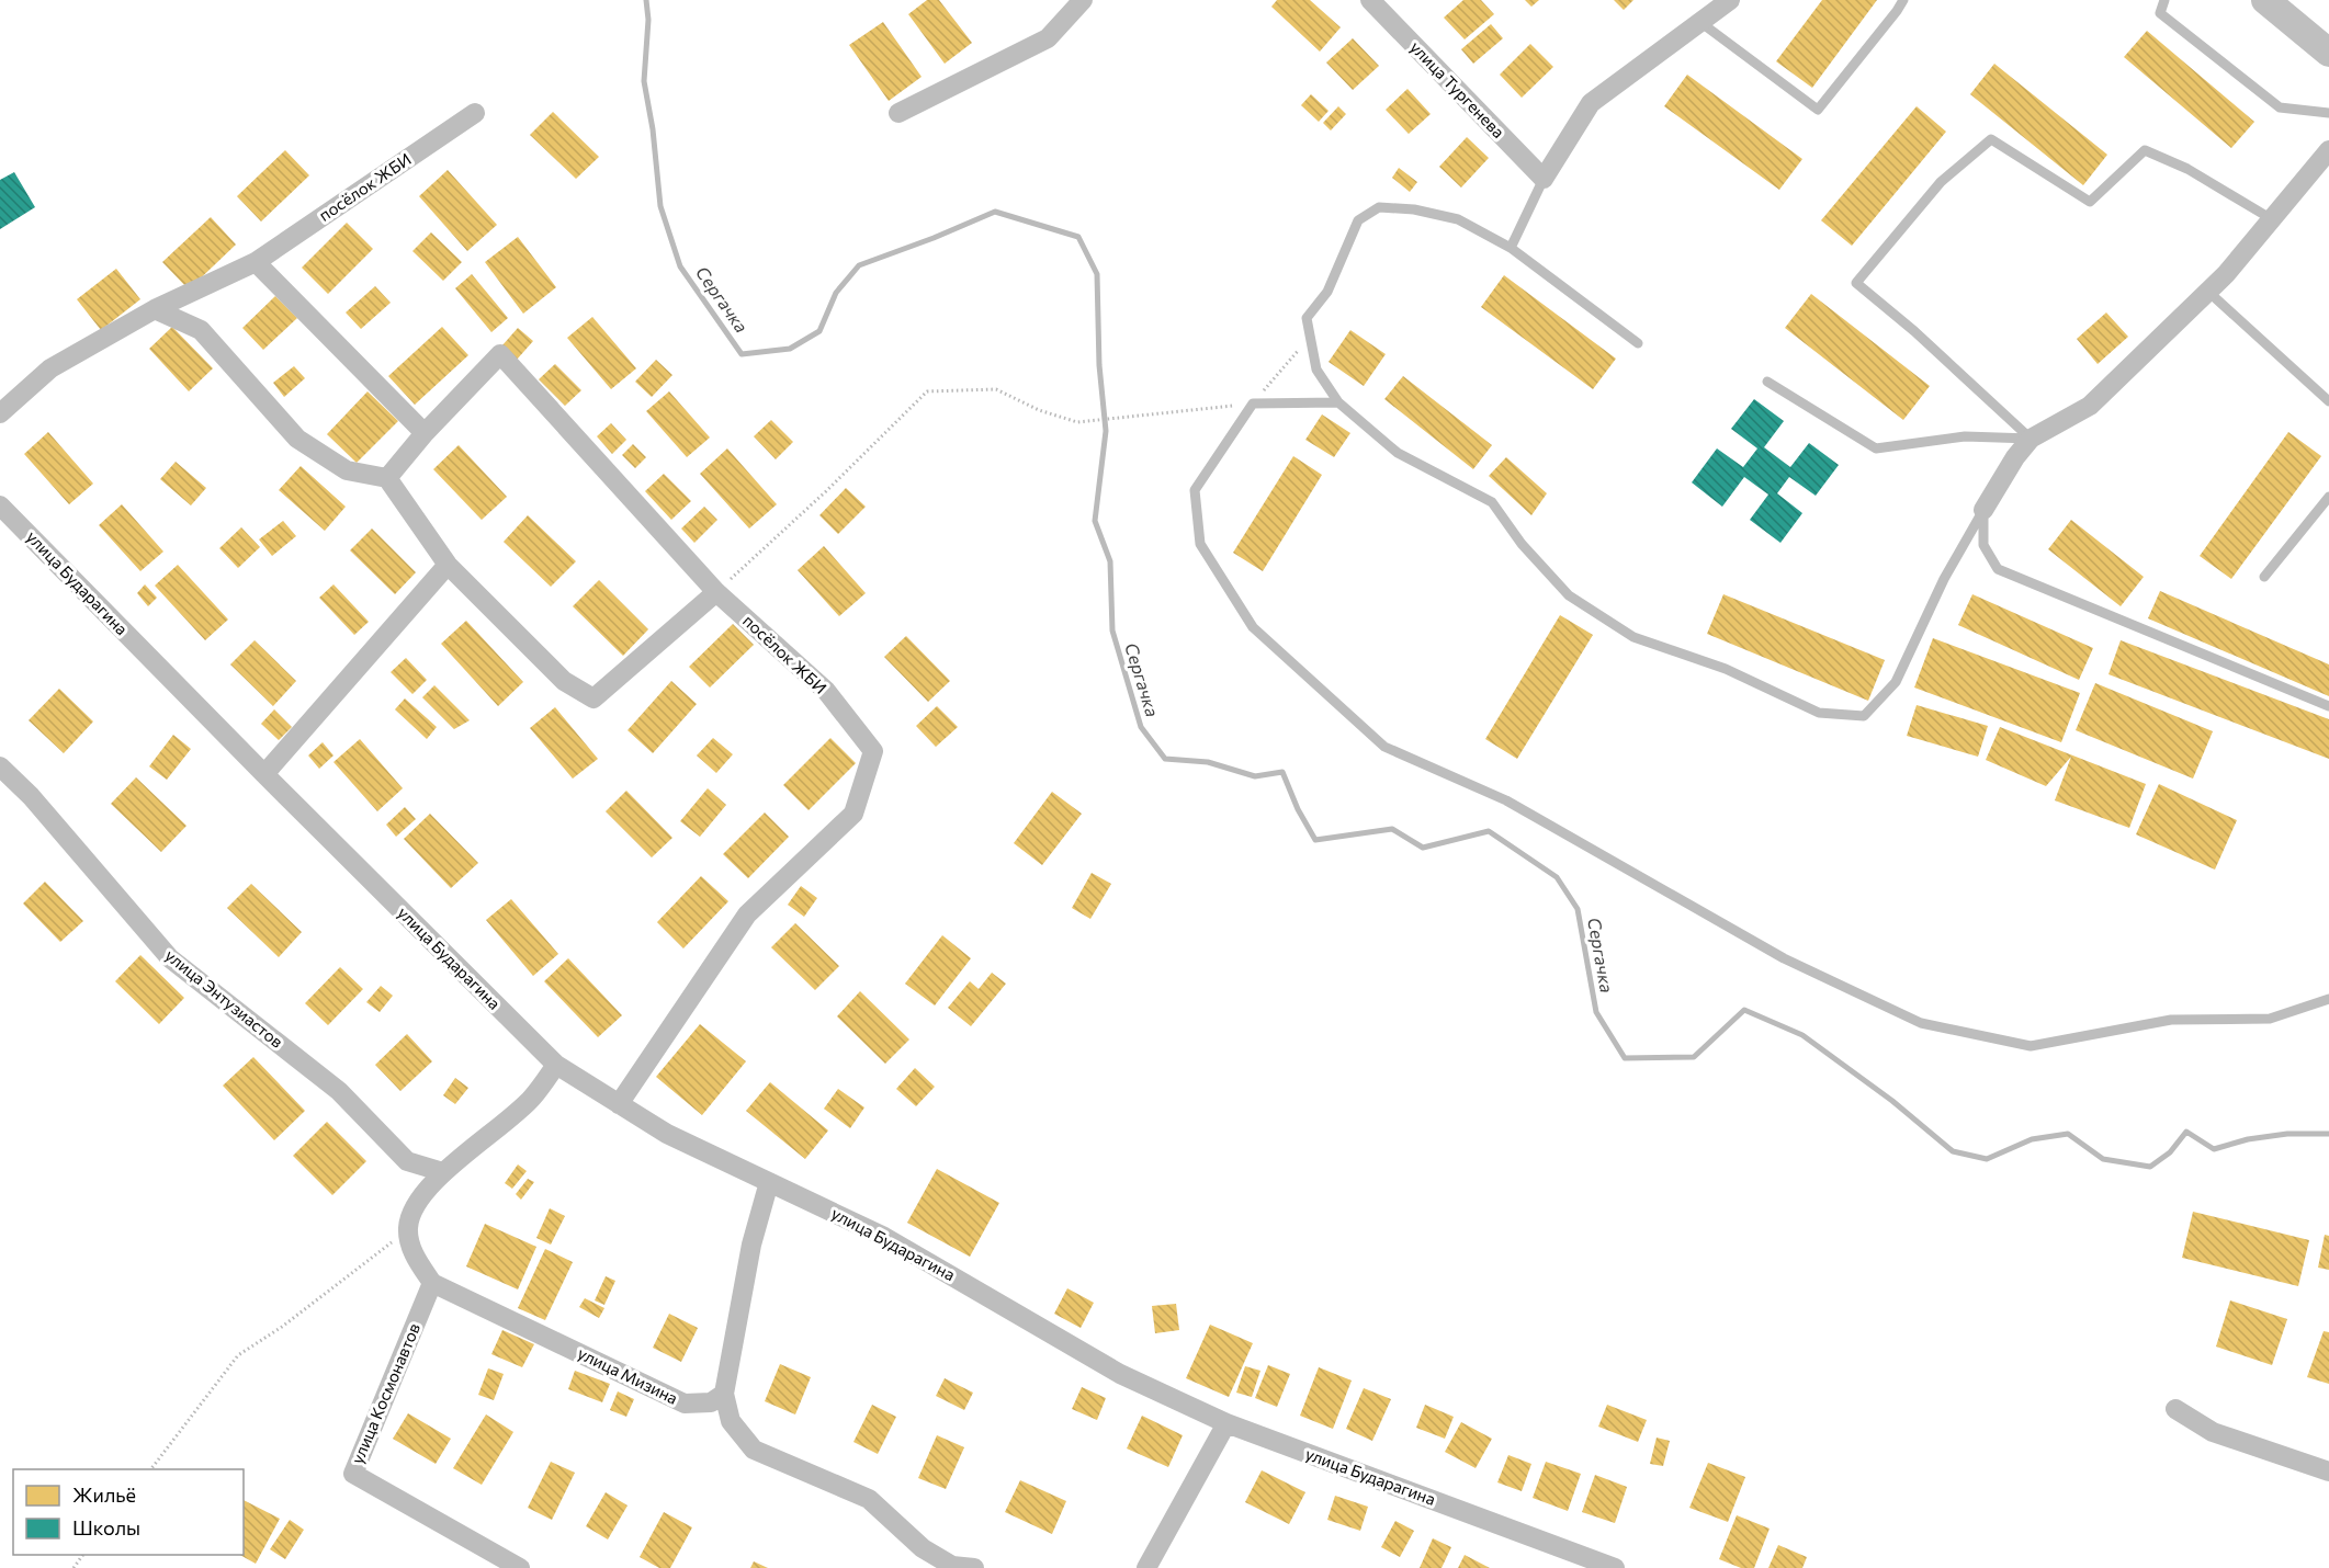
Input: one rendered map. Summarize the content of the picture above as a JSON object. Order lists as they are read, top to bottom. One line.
{"streets":{"street":["улица Тургенева","посёлок ЖБИ","улица Бударагина","улица Энтузиастов","улица Мизина","улица Космонавтов"]},"crossings":[["посёлок ЖБИ","улица Бударагина"],["улица Мизина","улица Космонавтов"]],"water":["Сергачка"],"legend":["Жильё","Школы"]}
